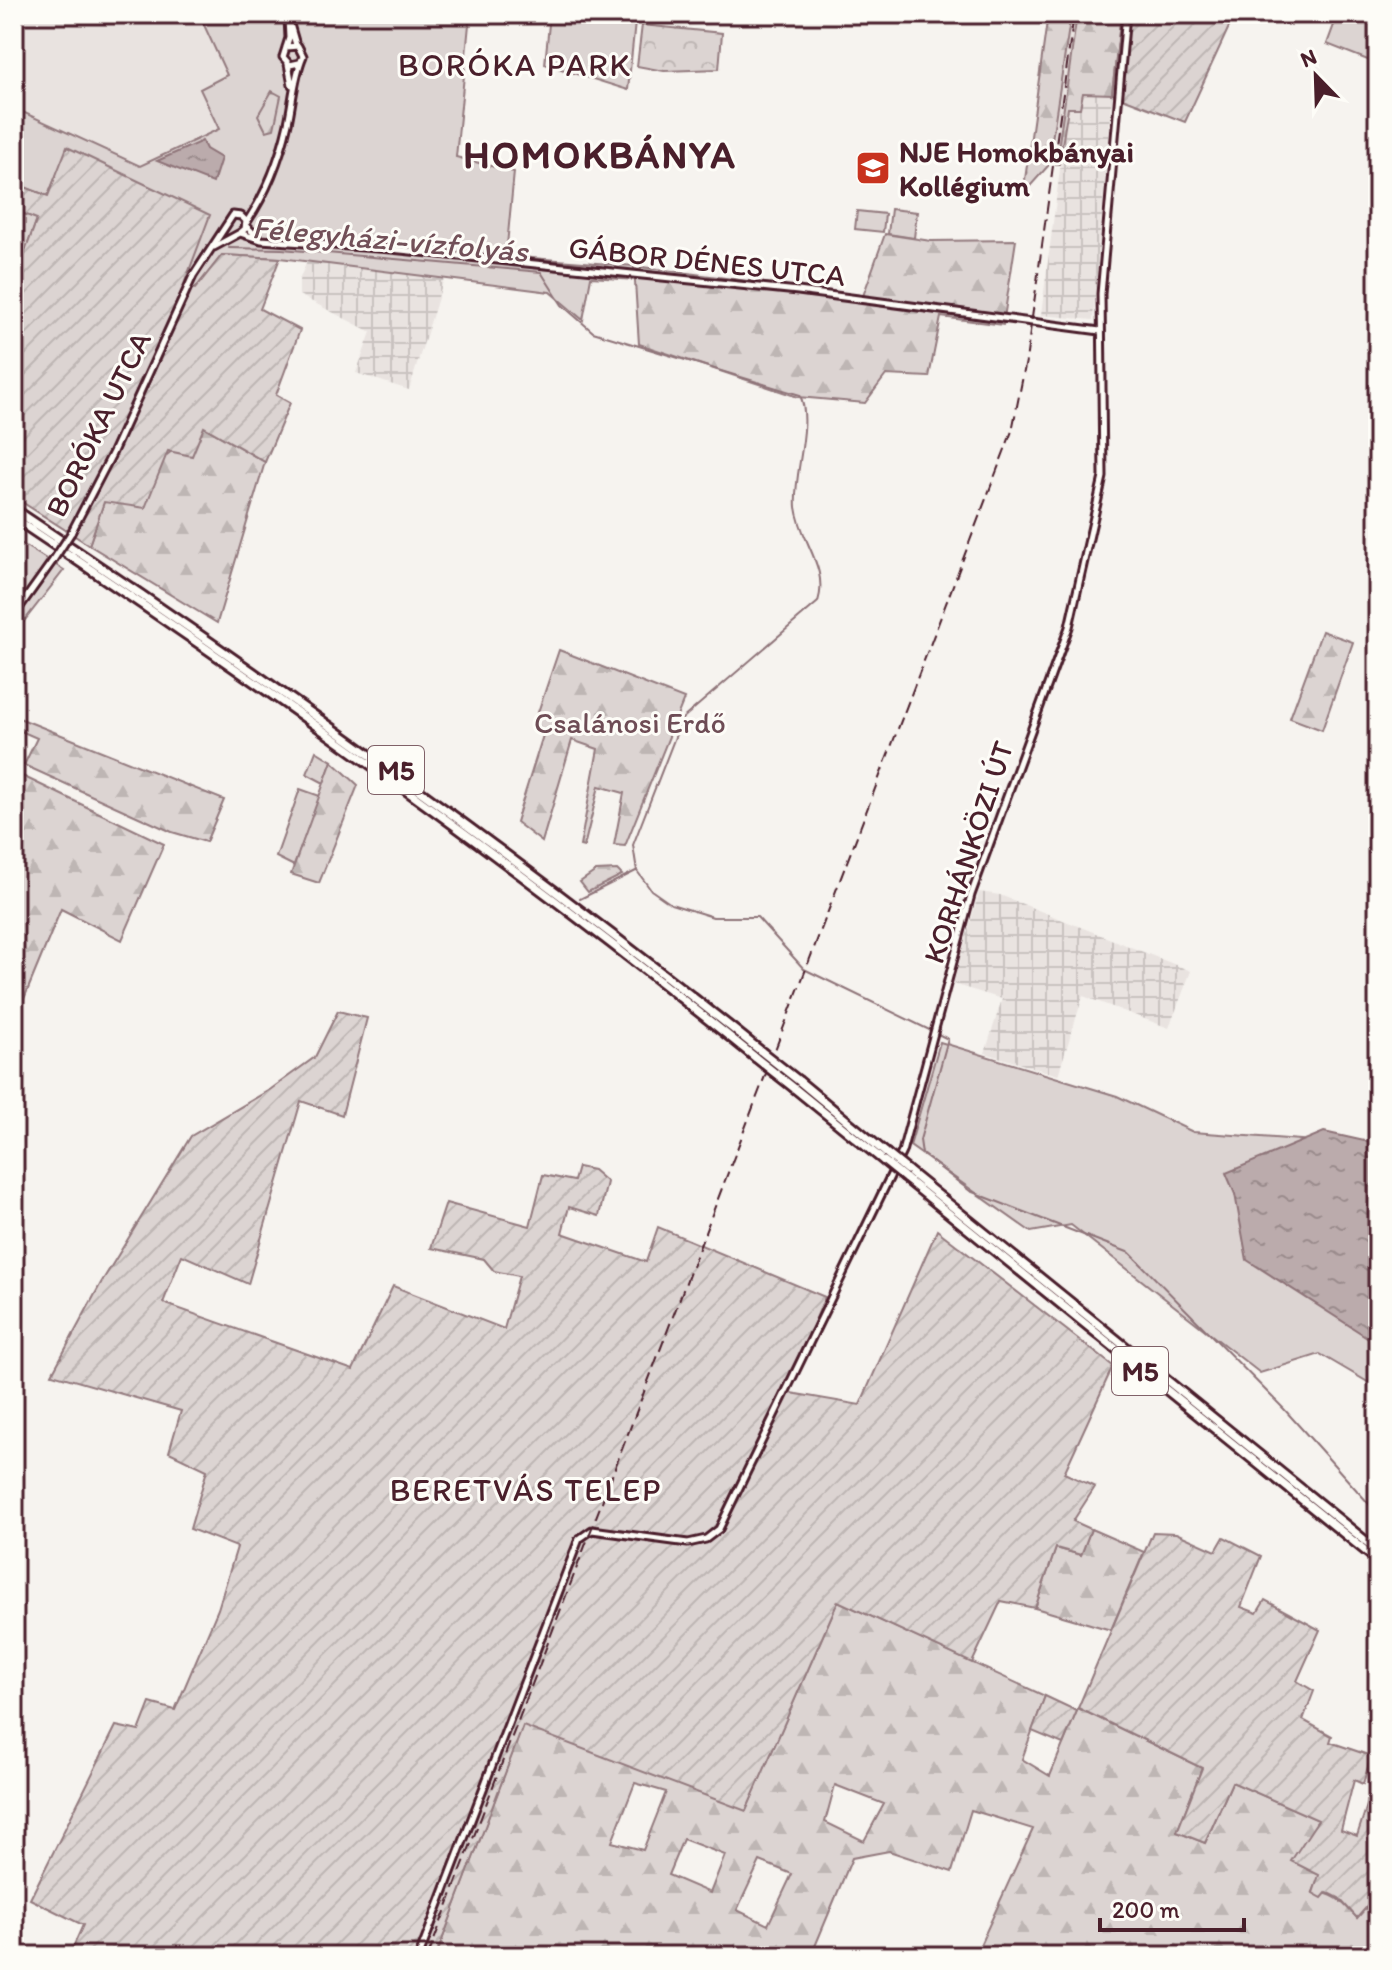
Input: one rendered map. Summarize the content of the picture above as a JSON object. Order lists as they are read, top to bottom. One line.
{"streets":{"highway":["M5"],"street":["GÁBOR DÉNES UTCA","BORÓKA UTCA","KORHÁNKÖZI ÚT"]},"crossings":[["GÁBOR DÉNES UTCA","BORÓKA UTCA"],["GÁBOR DÉNES UTCA","KORHÁNKÖZI ÚT"]],"districts":["BORÓKA PARK","HOMOKBÁNYA","BERETVÁS TELEP"],"water":["Félegyházi-vízfolyás"],"parks":["Csalánosi Erdő"],"places":{"school or university":["NJE Homokbányai Kollégium"]},"scale_bar":"200 m","north":"top left"}
